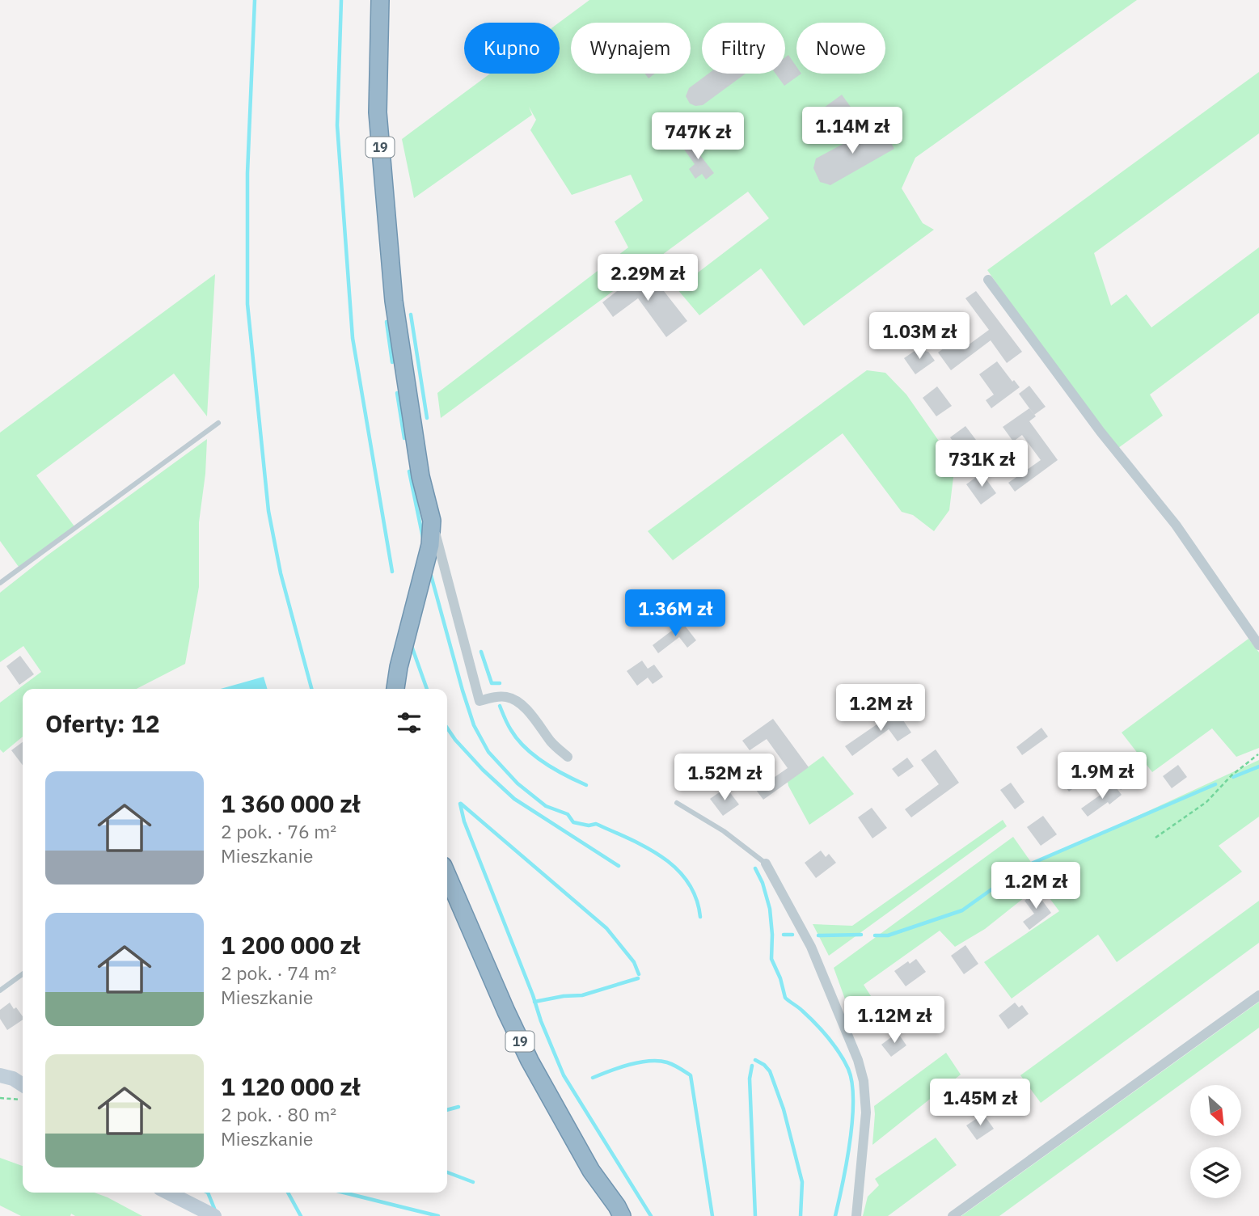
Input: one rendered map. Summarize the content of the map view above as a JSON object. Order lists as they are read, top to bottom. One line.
{"streets":{"highway":["19"]},"north":"bottom right","page":{"chip":["Kupno","Wynajem","Filtry","Nowe"],"price":["1.14M zł","747K zł","2.29M zł","1.03M zł","731K zł","1.36M zł","1.2M zł","1.9M zł","1.52M zł","1.2M zł","1.12M zł","1.45M zł"],"heading":"Oferty: 12","list":[{"name":"1 360 000 zł","note":"2 pok. · 76 m² · Mieszkanie"},{"name":"1 200 000 zł","note":"2 pok. · 74 m² · Mieszkanie"},{"name":"1 120 000 zł","note":"2 pok. · 80 m² · Mieszkanie"}]}}
